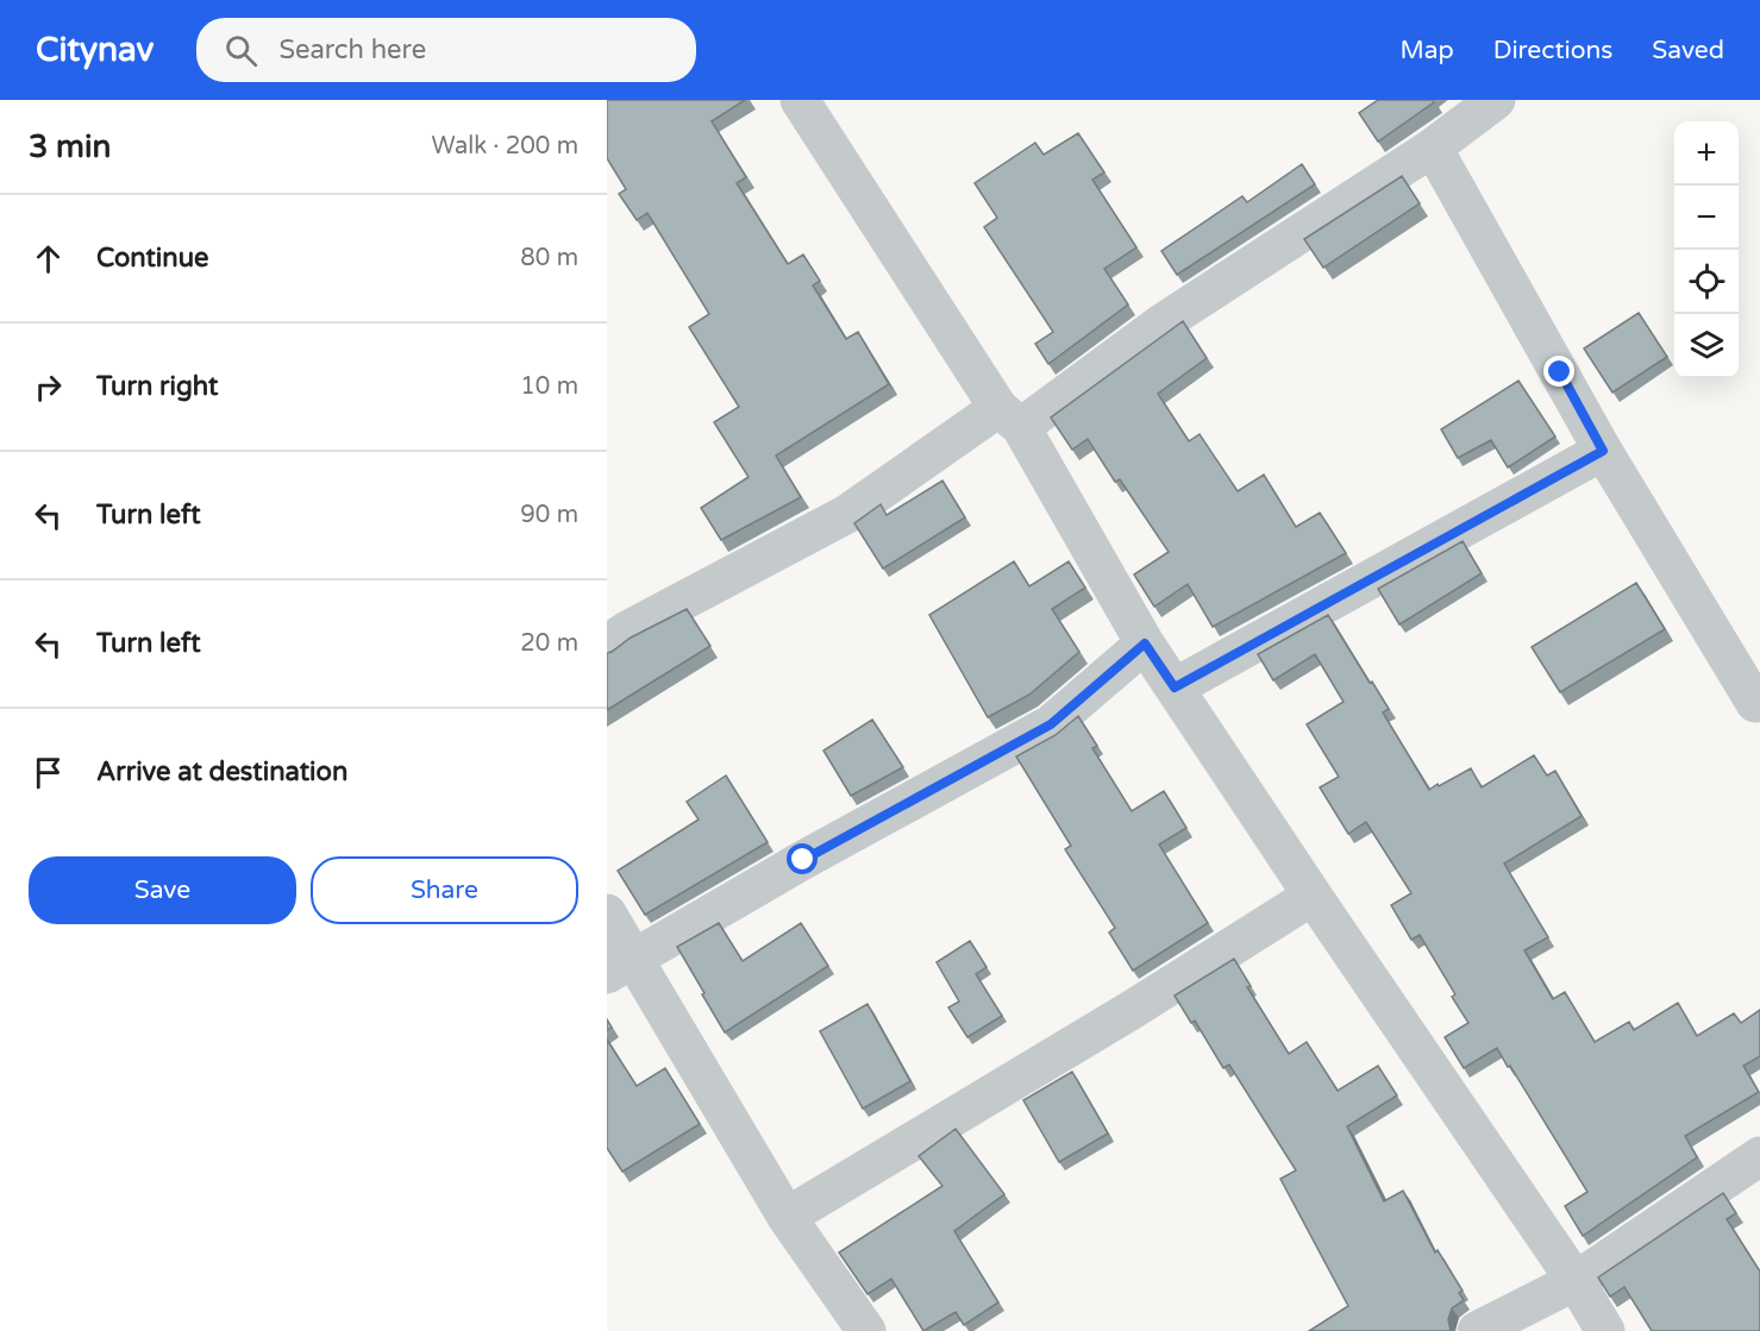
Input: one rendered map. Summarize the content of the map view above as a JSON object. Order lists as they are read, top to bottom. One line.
{"page":{"header":"Citynav","search":"Search here","nav":["Map","Directions","Saved"],"heading":["3 min","Walk · 200 m"],"map_buttons":["+","−"],"list":[["Continue","80 m"],["Turn right","10 m"],["Turn left","90 m"],["Turn left","20 m"],"Arrive at destination"],"buttons":["Save","Share"]}}
